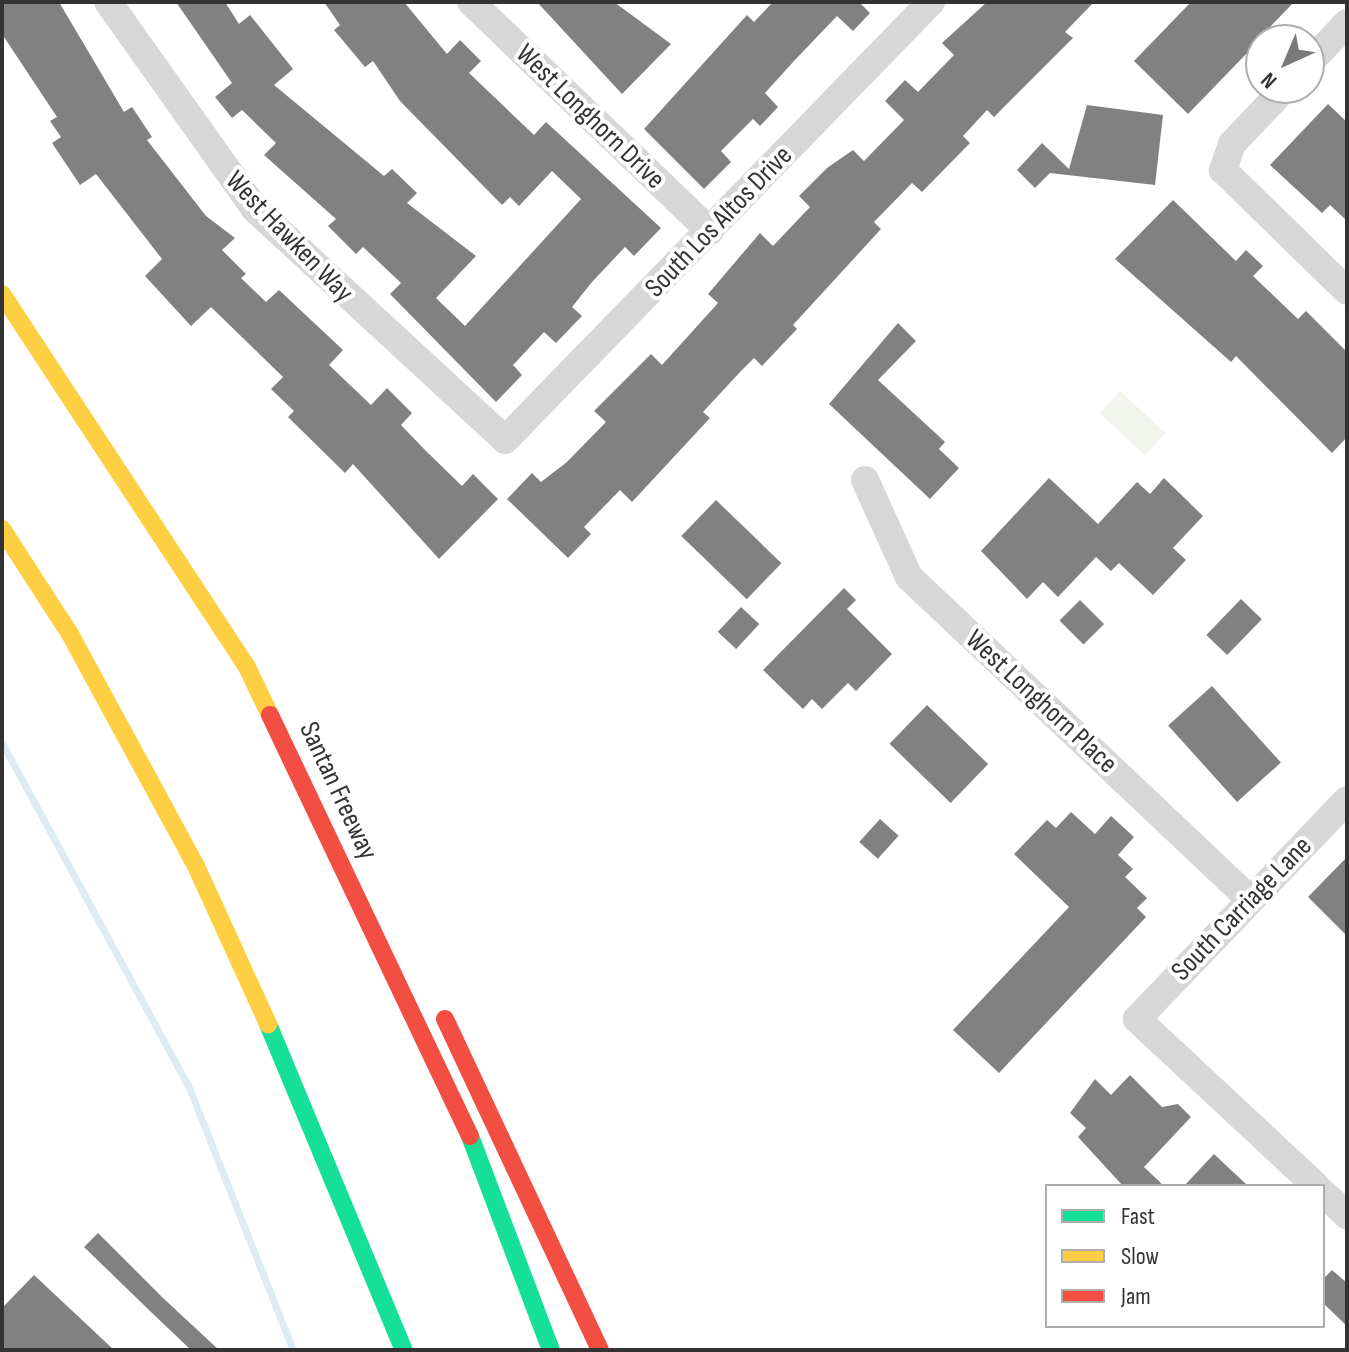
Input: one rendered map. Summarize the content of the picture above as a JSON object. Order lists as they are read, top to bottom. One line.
{"streets":{"highway":["Santan Freeway"],"street":["West Longhorn Drive","South Los Altos Drive","West Hawken Way","West Longhorn Place","South Carriage Lane"]},"crossings":[["West Longhorn Drive","South Los Altos Drive"],["South Los Altos Drive","West Hawken Way"],["West Longhorn Place","South Carriage Lane"]],"legend":["Fast","Slow","Jam"],"north":"bottom left"}
